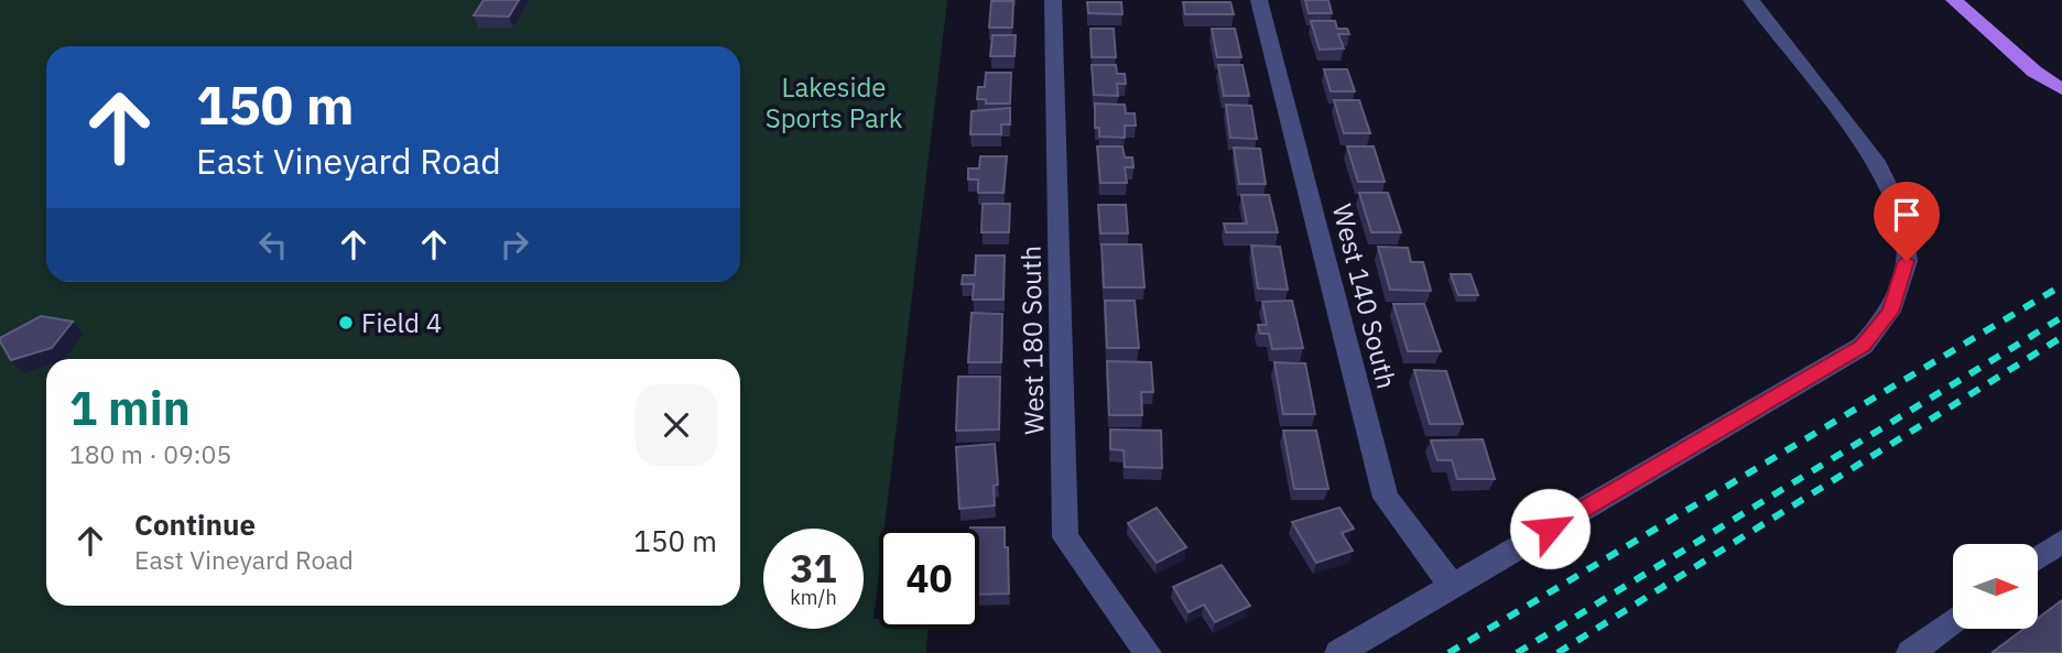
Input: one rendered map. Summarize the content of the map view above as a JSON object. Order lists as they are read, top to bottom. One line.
{"streets":{"street":["West 140 South","West 180 South"]},"parks":["Lakeside Sports Park"],"places":["Field 4"],"north":"right","page":{"turn":["150 m","East Vineyard Road"],"heading":["1 min","180 m · 09:05"],"list":[{"name":"Continue","note":"East Vineyard Road","value":"150 m"}],"speed":"31 km/h","limit":"40"}}
